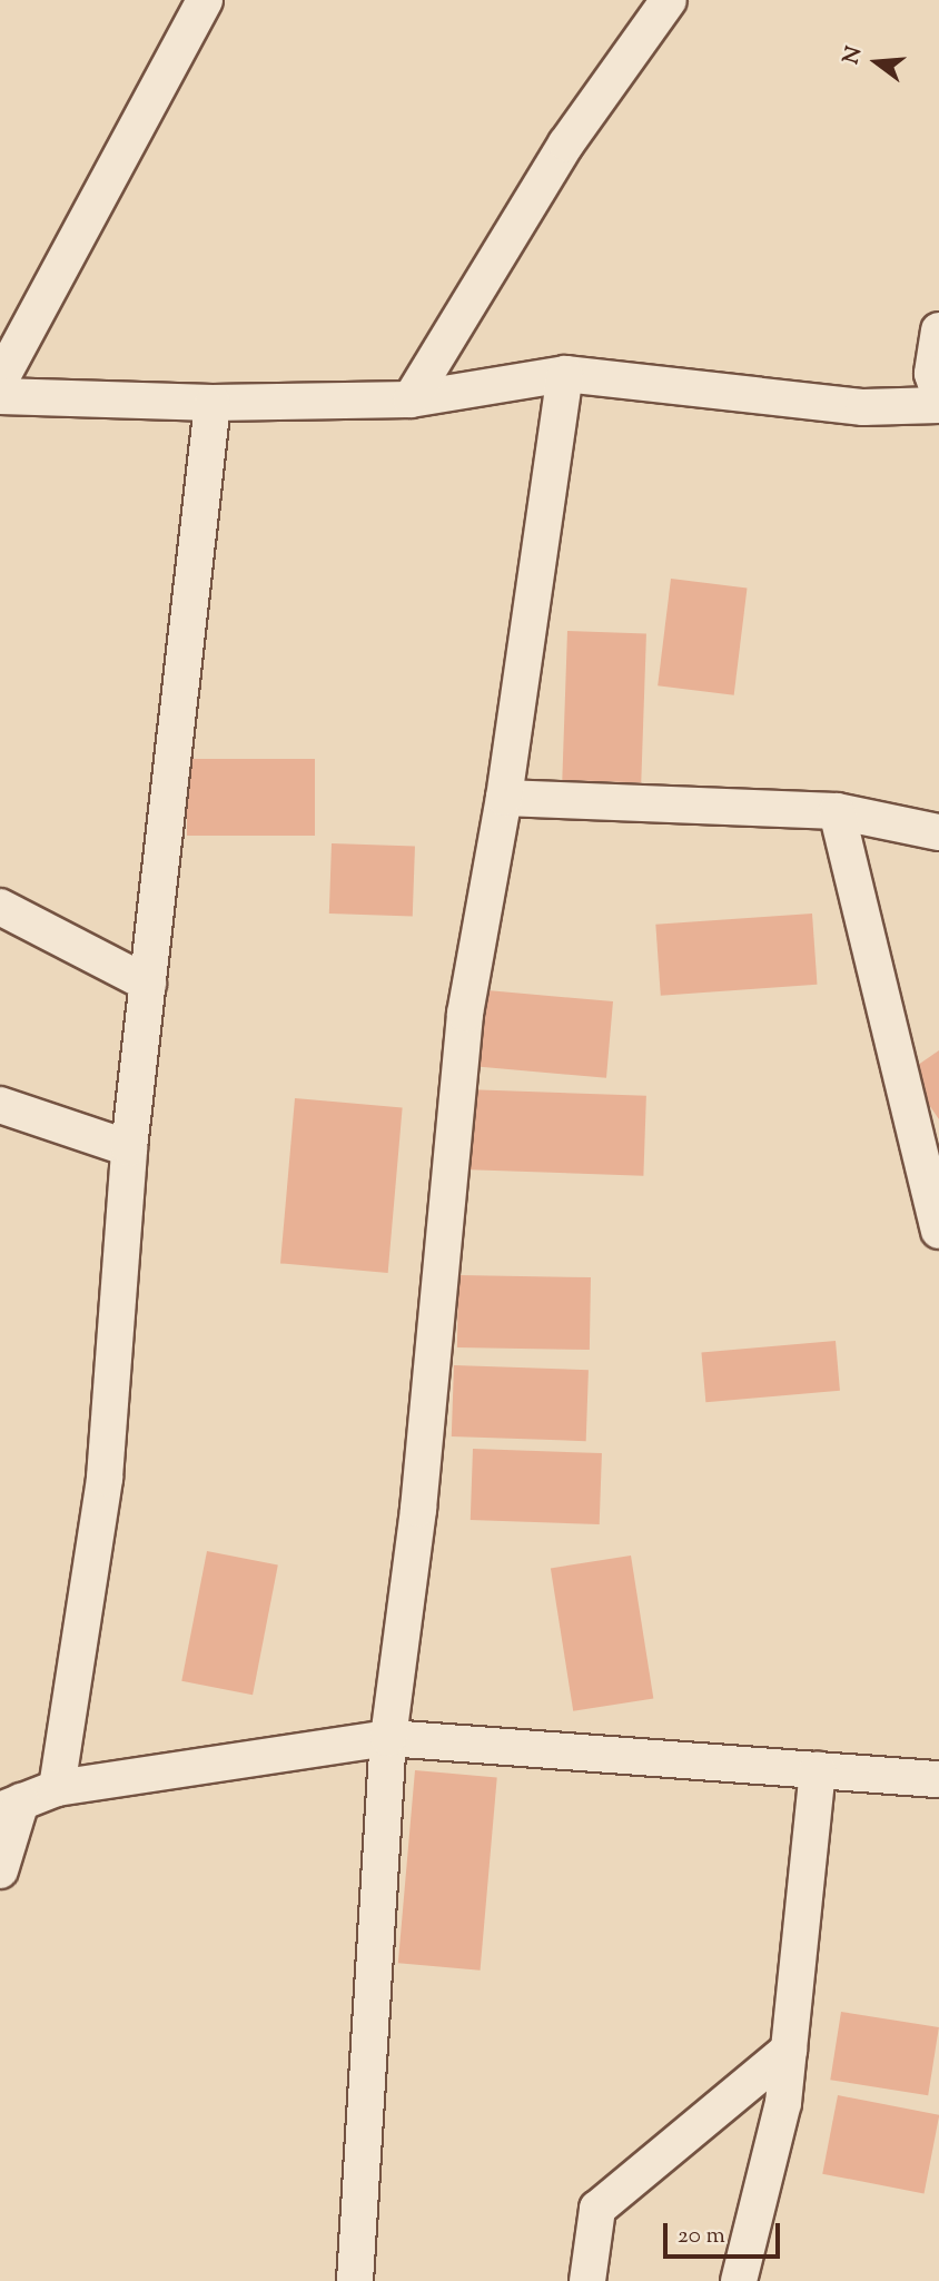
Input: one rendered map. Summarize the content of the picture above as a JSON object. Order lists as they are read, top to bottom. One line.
{"scale_bar":"20 m","north":"left"}
